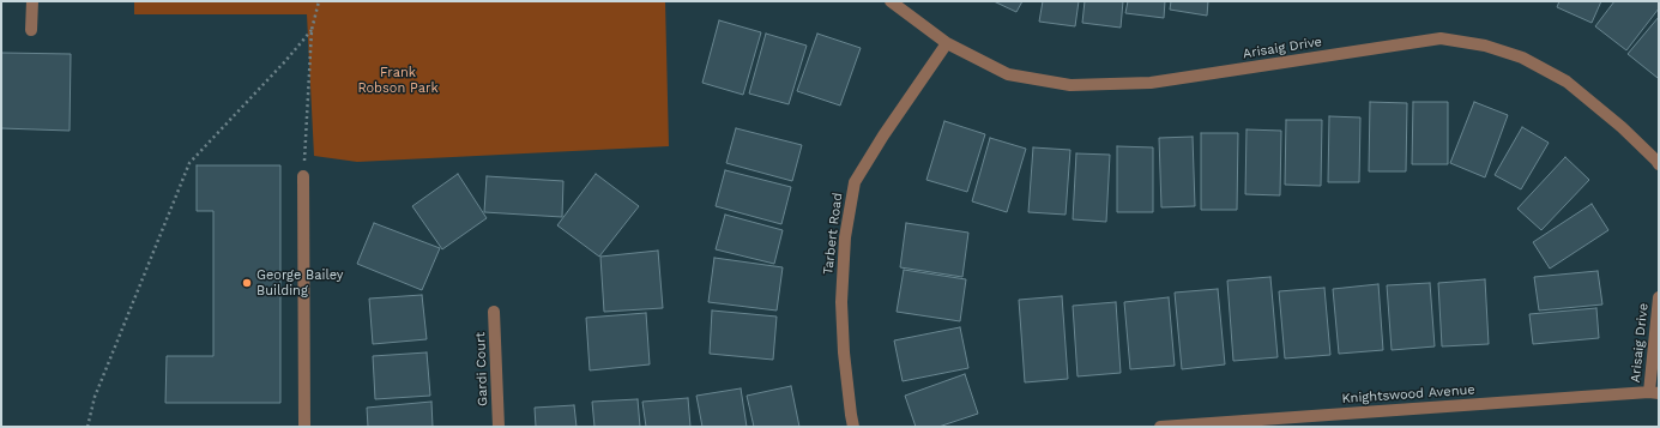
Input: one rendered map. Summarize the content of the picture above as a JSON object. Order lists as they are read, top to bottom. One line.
{"streets":{"street":["Arisaig Drive","Tarbert Road","Gardi Court","Knightswood Avenue"]},"crossings":[["Arisaig Drive","Tarbert Road"],["Arisaig Drive","Knightswood Avenue"]],"parks":["Frank Robson Park"],"places":["George Bailey Building"]}
